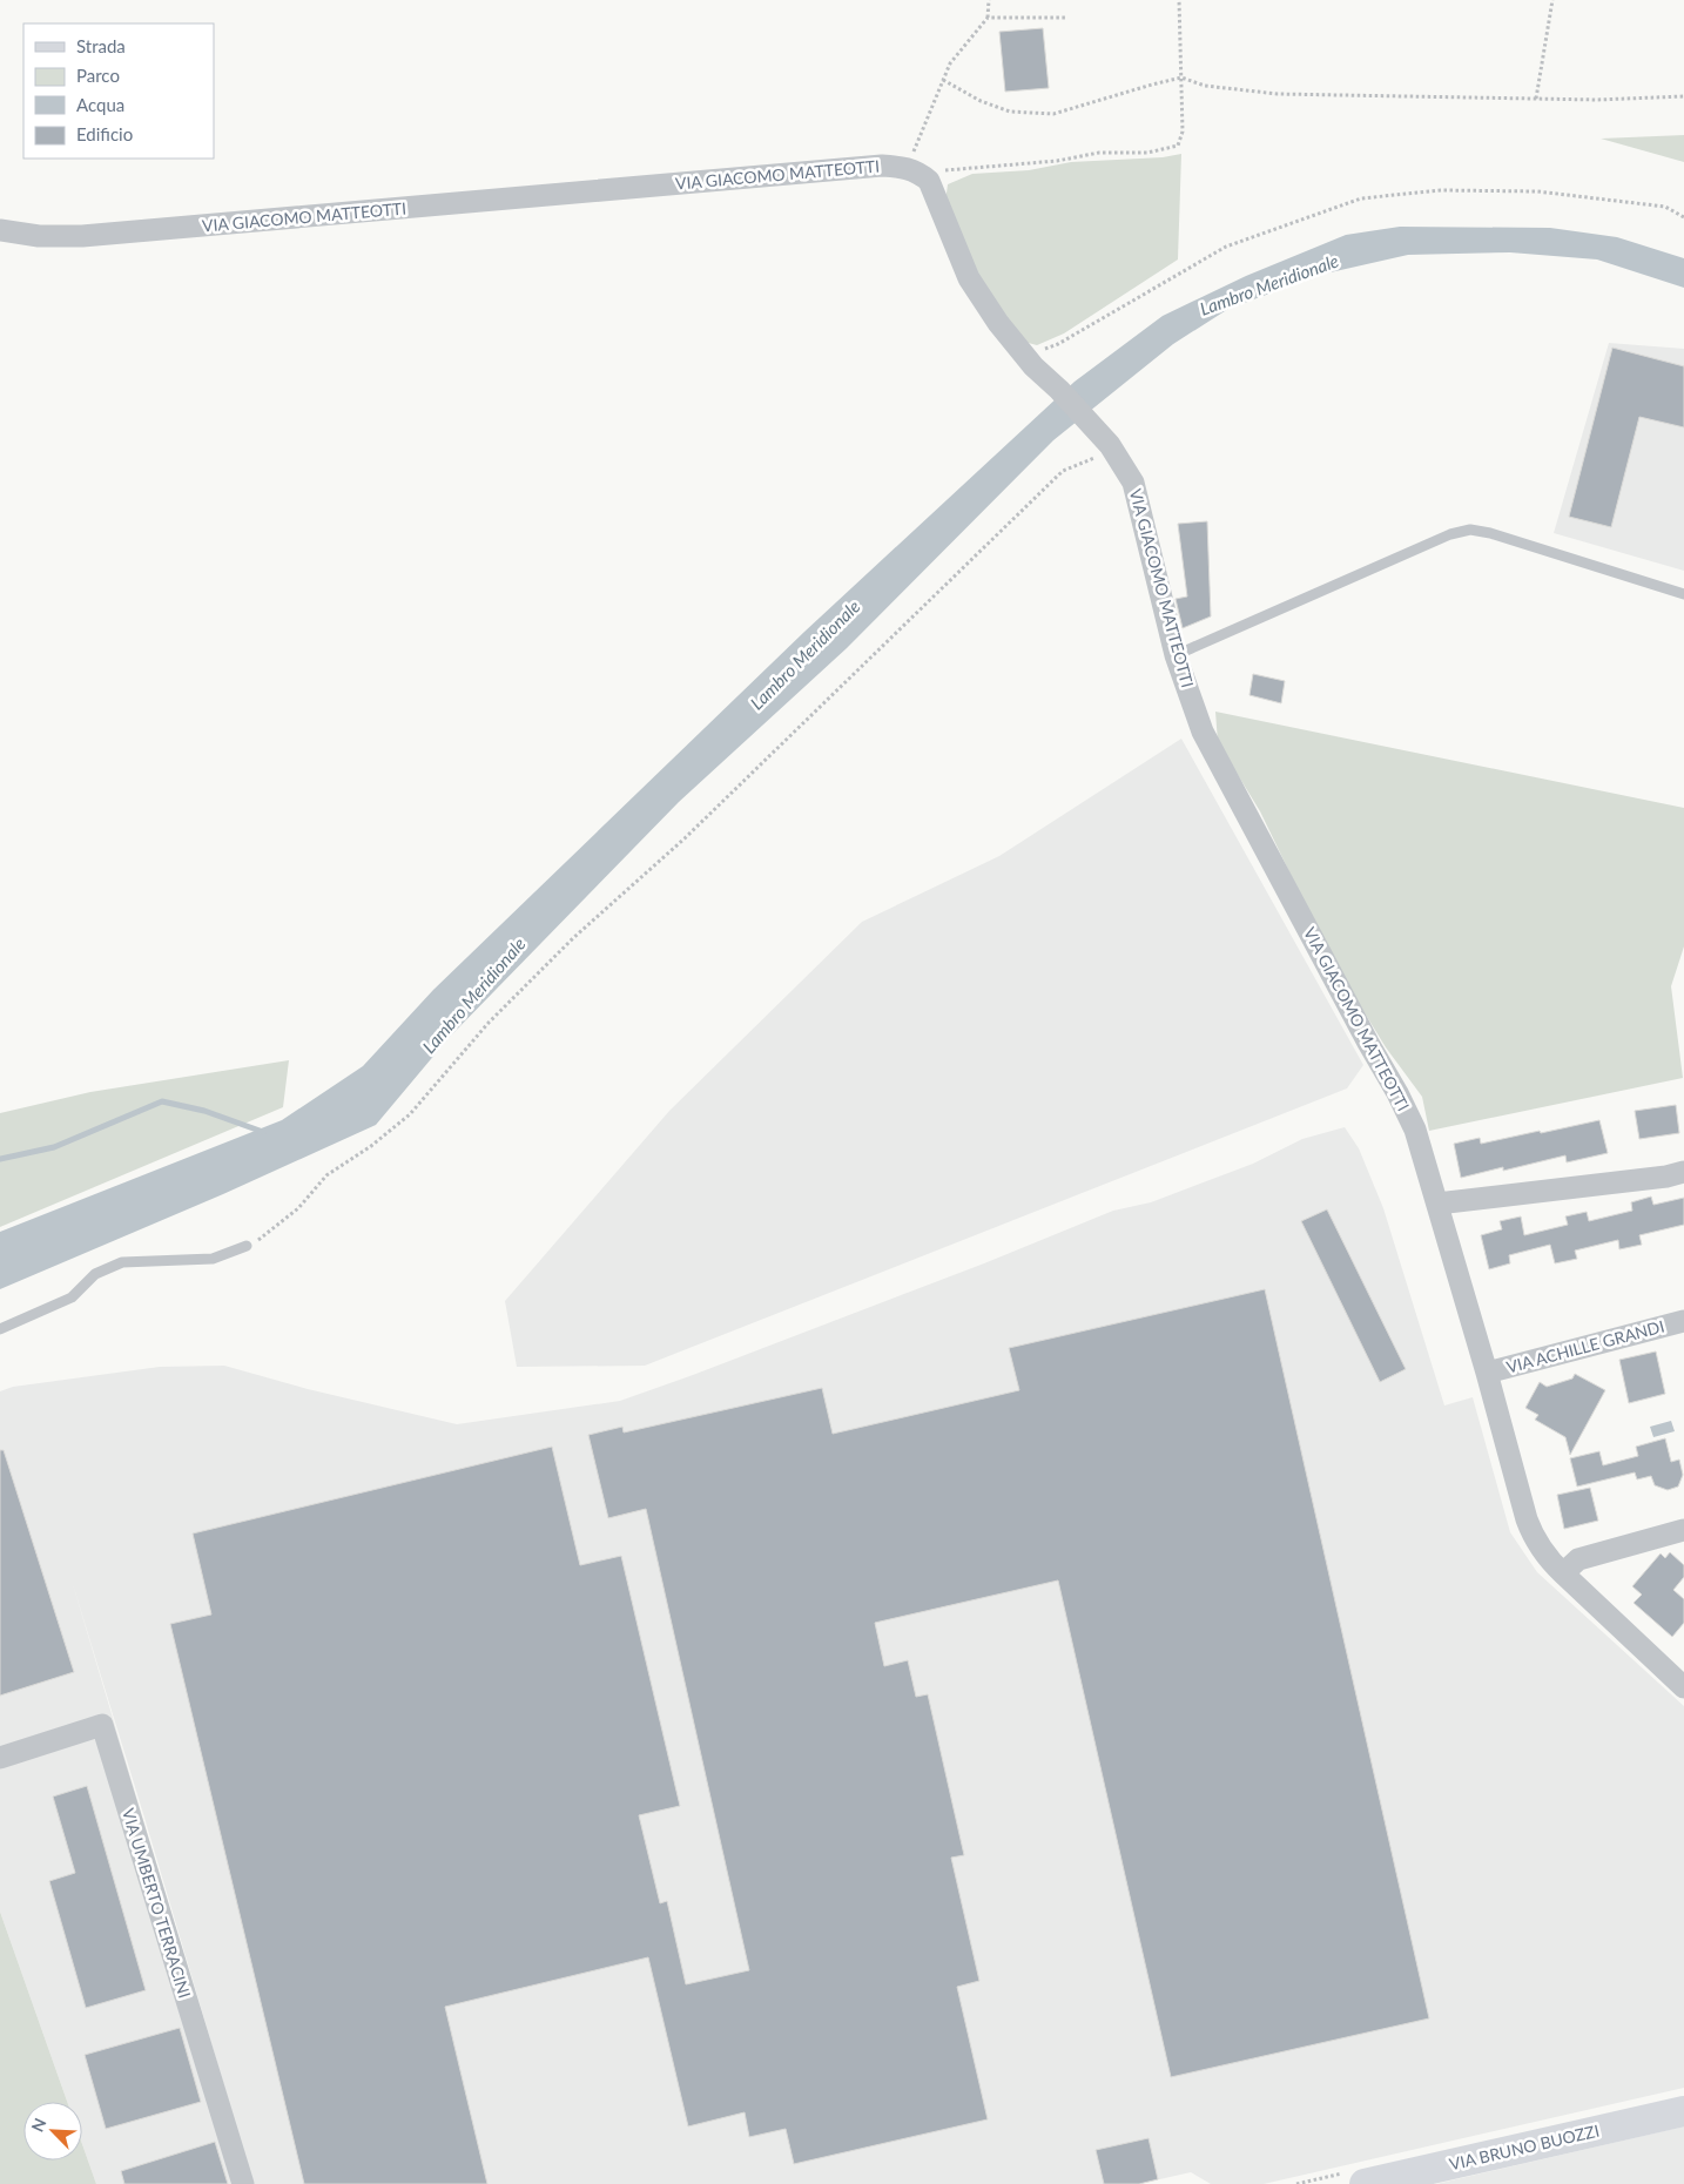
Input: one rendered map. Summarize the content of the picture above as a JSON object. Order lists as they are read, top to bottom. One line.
{"streets":{"main road":["VIA BRUNO BUOZZI"],"street":["VIA GIACOMO MATTEOTTI","VIA ACHILLE GRANDI","VIA UMBERTO TERRACINI"]},"crossings":[["VIA GIACOMO MATTEOTTI","VIA ACHILLE GRANDI"]],"water":["Lambro Meridionale"],"legend":["Strada","Parco","Acqua","Edificio"],"north":"top left"}
